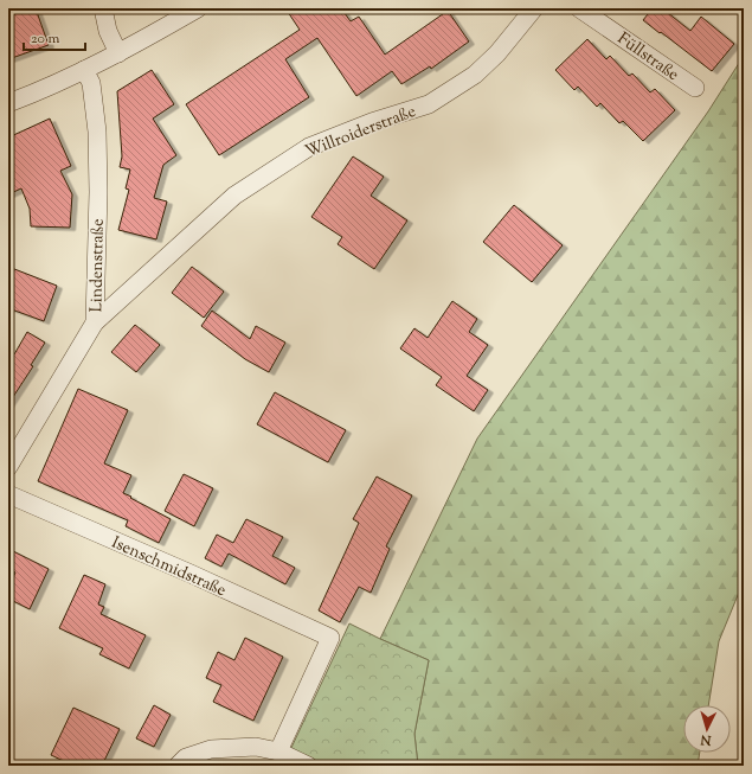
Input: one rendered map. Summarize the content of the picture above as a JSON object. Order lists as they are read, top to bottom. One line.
{"streets":{"street":["Füllstraße","Willroiderstraße","Lindenstraße","Isenschmidstraße"]},"crossings":[["Willroiderstraße","Lindenstraße"]],"scale_bar":"20 m","north":"bottom"}
